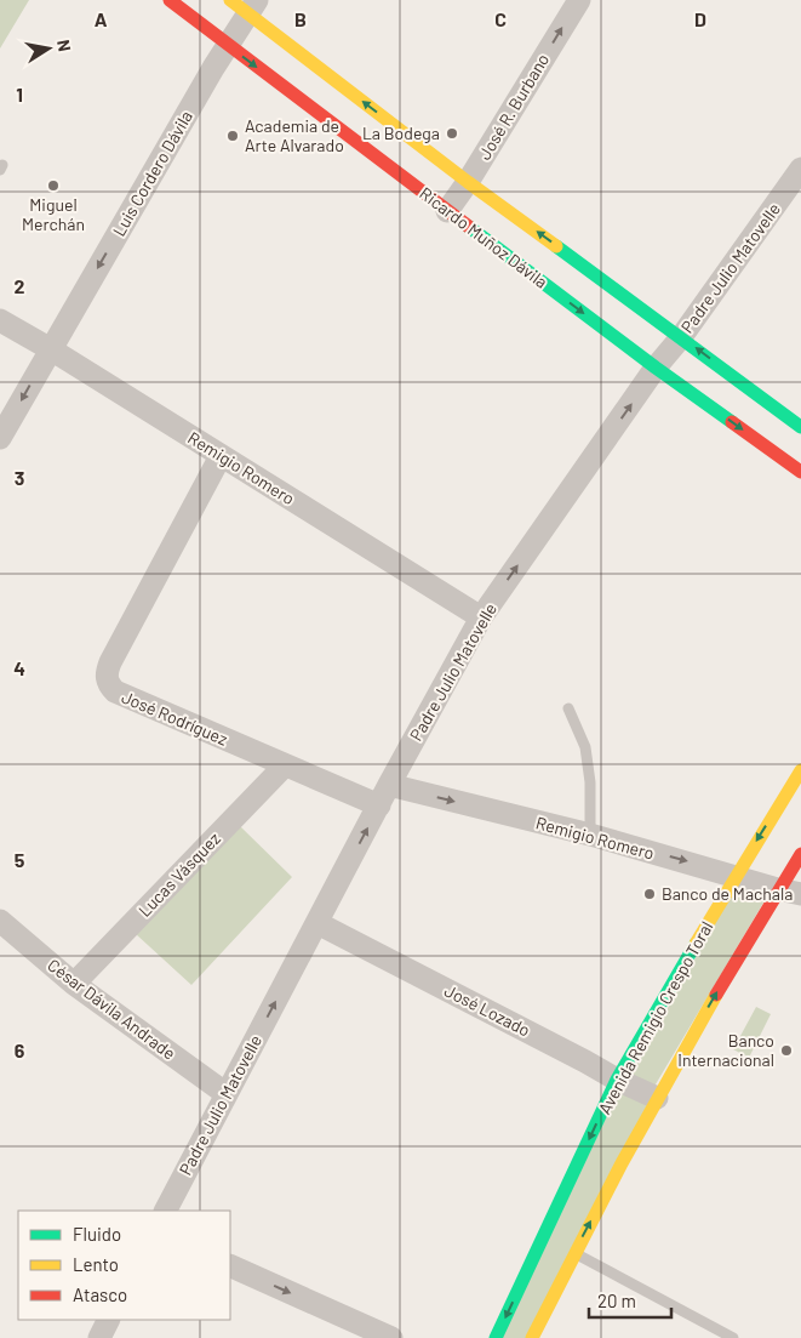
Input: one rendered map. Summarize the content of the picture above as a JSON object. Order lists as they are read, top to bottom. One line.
{"streets":{"main road":["Ricardo Muñoz Dávila","Avenida Remigio Crespo Toral"],"street":["José R. Burbano","Luis Cordero Dávila","Padre Julio Matovelle","Remigio Romero","José Rodríguez","Lucas Vásquez","César Dávila Andrade","José Lozado"]},"crossings":[["José R. Burbano","Ricardo Muñoz Dávila"],["Luis Cordero Dávila","Ricardo Muñoz Dávila"],["Luis Cordero Dávila","Remigio Romero"],["Ricardo Muñoz Dávila","Padre Julio Matovelle"],["Padre Julio Matovelle","Remigio Romero"],["Padre Julio Matovelle","José Rodríguez"],["Padre Julio Matovelle","César Dávila Andrade"],["Padre Julio Matovelle","José Lozado"],["Remigio Romero","José Rodríguez"],["Remigio Romero","Avenida Remigio Crespo Toral"],["José Rodríguez","Lucas Vásquez"],["Lucas Vásquez","César Dávila Andrade"],["José Lozado","Avenida Remigio Crespo Toral"]],"one_way":["José R. Burbano","Luis Cordero Dávila","Padre Julio Matovelle","Remigio Romero"],"places":["La Bodega","Academia de Arte Alvarado","Miguel Merchán","Banco de Machala","Banco Internacional"],"legend":["Fluido","Lento","Atasco"],"scale_bar":"20 m","north":"right","grid":{"columns":["A","B","C","D"],"rows":["1","2","3","4","5","6"]}}
